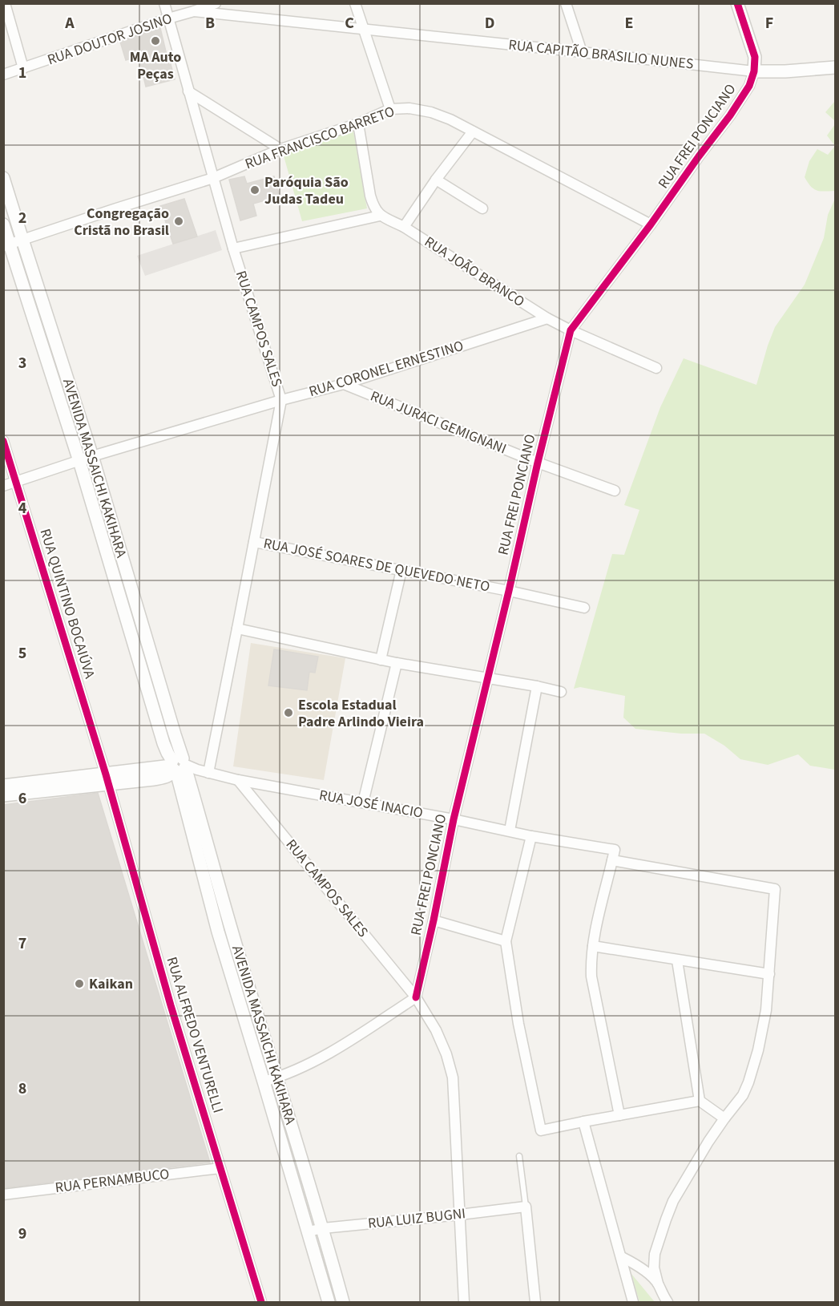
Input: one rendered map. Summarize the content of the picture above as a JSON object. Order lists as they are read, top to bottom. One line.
{"streets":{"street":["RUA DOUTOR JOSINO","RUA CAPITÃO BRASILIO NUNES","RUA FREI PONCIANO","RUA FRANCISCO BARRETO","RUA JOÃO BRANCO","RUA CAMPOS SALES","RUA CORONEL ERNESTINO","RUA JURACI GEMIGNANI","AVENIDA MASSAICHI KAKIHARA","RUA JOSÉ SOARES DE QUEVEDO NETO","RUA QUINTINO BOCAIÚVA","RUA JOSÉ INACIO","RUA ALFREDO VENTURELLI","RUA PERNAMBUCO","RUA LUIZ BUGNI"]},"crossings":[["RUA DOUTOR JOSINO","RUA CAPITÃO BRASILIO NUNES"],["RUA DOUTOR JOSINO","RUA CAMPOS SALES"],["RUA CAPITÃO BRASILIO NUNES","RUA FREI PONCIANO"],["RUA FREI PONCIANO","RUA FRANCISCO BARRETO"],["RUA FREI PONCIANO","RUA JOÃO BRANCO"],["RUA FREI PONCIANO","RUA CAMPOS SALES"],["RUA FREI PONCIANO","RUA JURACI GEMIGNANI"],["RUA FREI PONCIANO","RUA JOSÉ SOARES DE QUEVEDO NETO"],["RUA FREI PONCIANO","RUA JOSÉ INACIO"],["RUA FRANCISCO BARRETO","RUA CAMPOS SALES"],["RUA FRANCISCO BARRETO","AVENIDA MASSAICHI KAKIHARA"],["RUA JOÃO BRANCO","RUA CORONEL ERNESTINO"],["RUA CAMPOS SALES","RUA CORONEL ERNESTINO"],["RUA CAMPOS SALES","RUA JOSÉ SOARES DE QUEVEDO NETO"],["RUA CAMPOS SALES","RUA JOSÉ INACIO"],["RUA CORONEL ERNESTINO","RUA JURACI GEMIGNANI"],["RUA CORONEL ERNESTINO","AVENIDA MASSAICHI KAKIHARA"],["RUA CORONEL ERNESTINO","RUA QUINTINO BOCAIÚVA"],["AVENIDA MASSAICHI KAKIHARA","RUA JOSÉ INACIO"],["AVENIDA MASSAICHI KAKIHARA","RUA LUIZ BUGNI"],["RUA QUINTINO BOCAIÚVA","RUA JOSÉ INACIO"],["RUA QUINTINO BOCAIÚVA","RUA ALFREDO VENTURELLI"],["RUA JOSÉ INACIO","RUA ALFREDO VENTURELLI"],["RUA ALFREDO VENTURELLI","RUA PERNAMBUCO"]],"places":["MA Auto Peças","Paróquia São Judas Tadeu","Congregação Cristã no Brasil","Escola Estadual Padre Arlindo Vieira","Kaikan"],"grid":{"columns":["A","B","C","D","E","F"],"rows":["1","2","3","4","5","6","7","8","9"]}}
